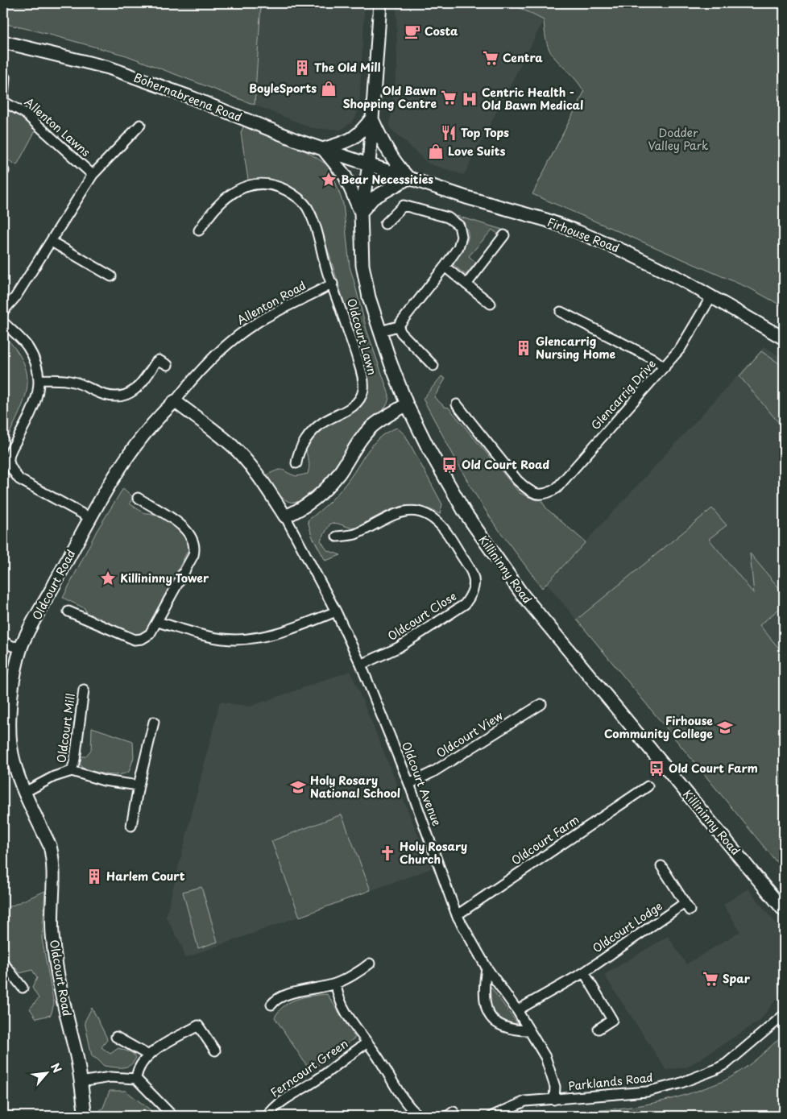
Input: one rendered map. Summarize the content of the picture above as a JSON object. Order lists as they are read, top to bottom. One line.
{"streets":{"main road":["Bohernabreena Road","Firhouse Road","Killininny Road","Oldcourt Road"],"street":["Allenton Lawns","Allenton Road","Oldcourt Lawn","Glencarrig Drive","Oldcourt Close","Oldcourt Mill","Oldcourt View","Oldcourt Avenue","Oldcourt Farm","Oldcourt Lodge","Ferncourt Green","Parklands Road"]},"crossings":[["Bohernabreena Road","Firhouse Road"],["Bohernabreena Road","Killininny Road"],["Firhouse Road","Glencarrig Drive"],["Firhouse Road","Killininny Road"],["Allenton Road","Oldcourt Lawn"],["Allenton Road","Oldcourt Road"],["Oldcourt Road","Oldcourt Mill"],["Oldcourt Close","Oldcourt Avenue"],["Oldcourt View","Oldcourt Avenue"],["Oldcourt Avenue","Oldcourt Farm"],["Oldcourt Avenue","Oldcourt Lodge"],["Oldcourt Avenue","Parklands Road"]],"parks":["Dodder Valley Park"],"places":{"cafe":["Costa"],"supermarket":["Centra","Old Bawn Shopping Centre","Spar"],"building":["The Old Mill","Glencarrig Nursing Home","Harlem Court"],"shop":["BoyleSports","Love Suits"],"hospital":["Centric Health - Old Bawn Medical"],"restaurant":["Top Tops"],"place":["Bear Necessities","Killininny Tower"],"bus stop":["Old Court Road","Old Court Farm"],"school or university":["Firhouse Community College","Holy Rosary National School"],"church":["Holy Rosary Church"]},"north":"top right"}
